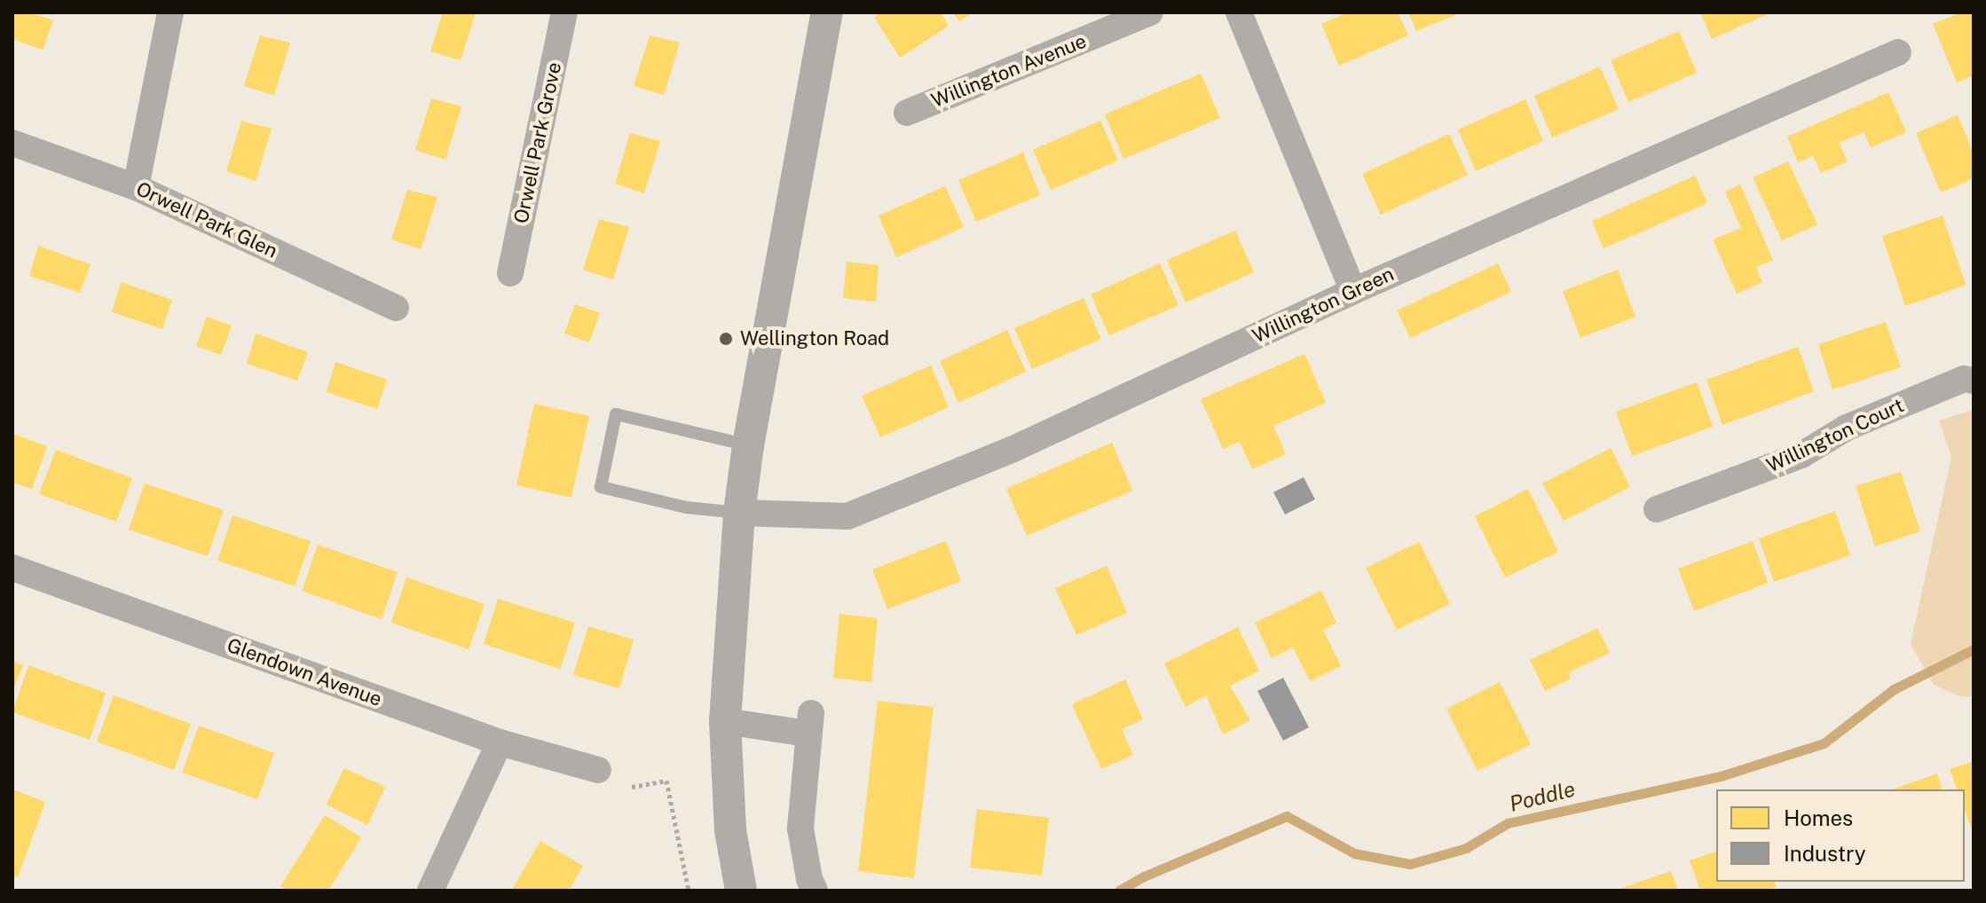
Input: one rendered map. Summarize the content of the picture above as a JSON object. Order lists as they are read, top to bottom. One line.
{"streets":{"street":["Willington Avenue","Orwell Park Grove","Orwell Park Glen","Willington Green","Willington Court","Glendown Avenue"]},"water":["Poddle"],"places":["Wellington Road"],"legend":["Homes","Industry"]}
